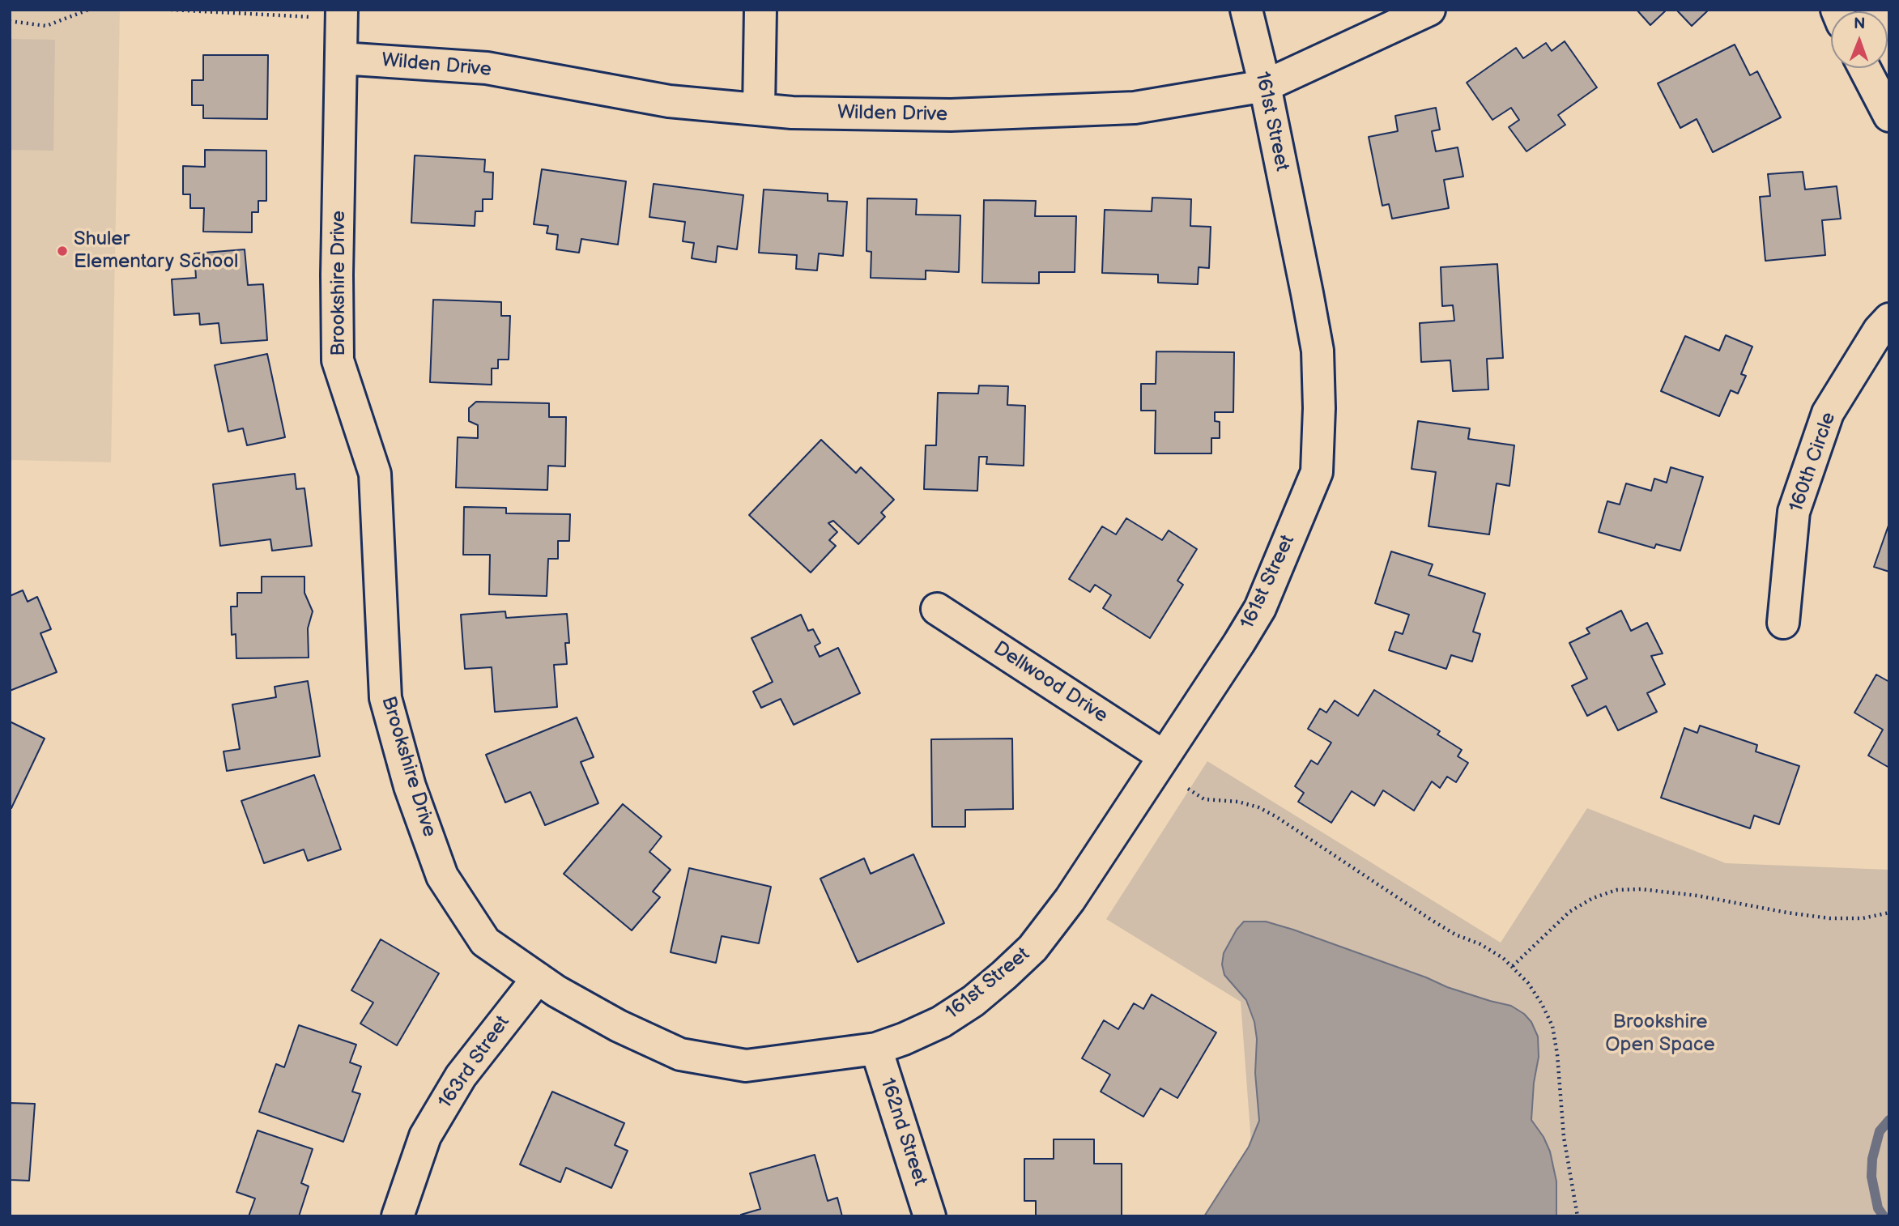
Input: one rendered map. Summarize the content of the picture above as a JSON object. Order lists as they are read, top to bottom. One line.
{"streets":{"street":["Wilden Drive","161st Street","Brookshire Drive","160th Circle","Dellwood Drive","163rd Street","162nd Street"]},"crossings":[["Wilden Drive","161st Street"],["Wilden Drive","Brookshire Drive"],["161st Street","Brookshire Drive"],["161st Street","Dellwood Drive"],["161st Street","162nd Street"],["Brookshire Drive","163rd Street"],["Brookshire Drive","162nd Street"]],"parks":["Brookshire Open Space"],"places":["Shuler Elementary School"],"north":"top"}
